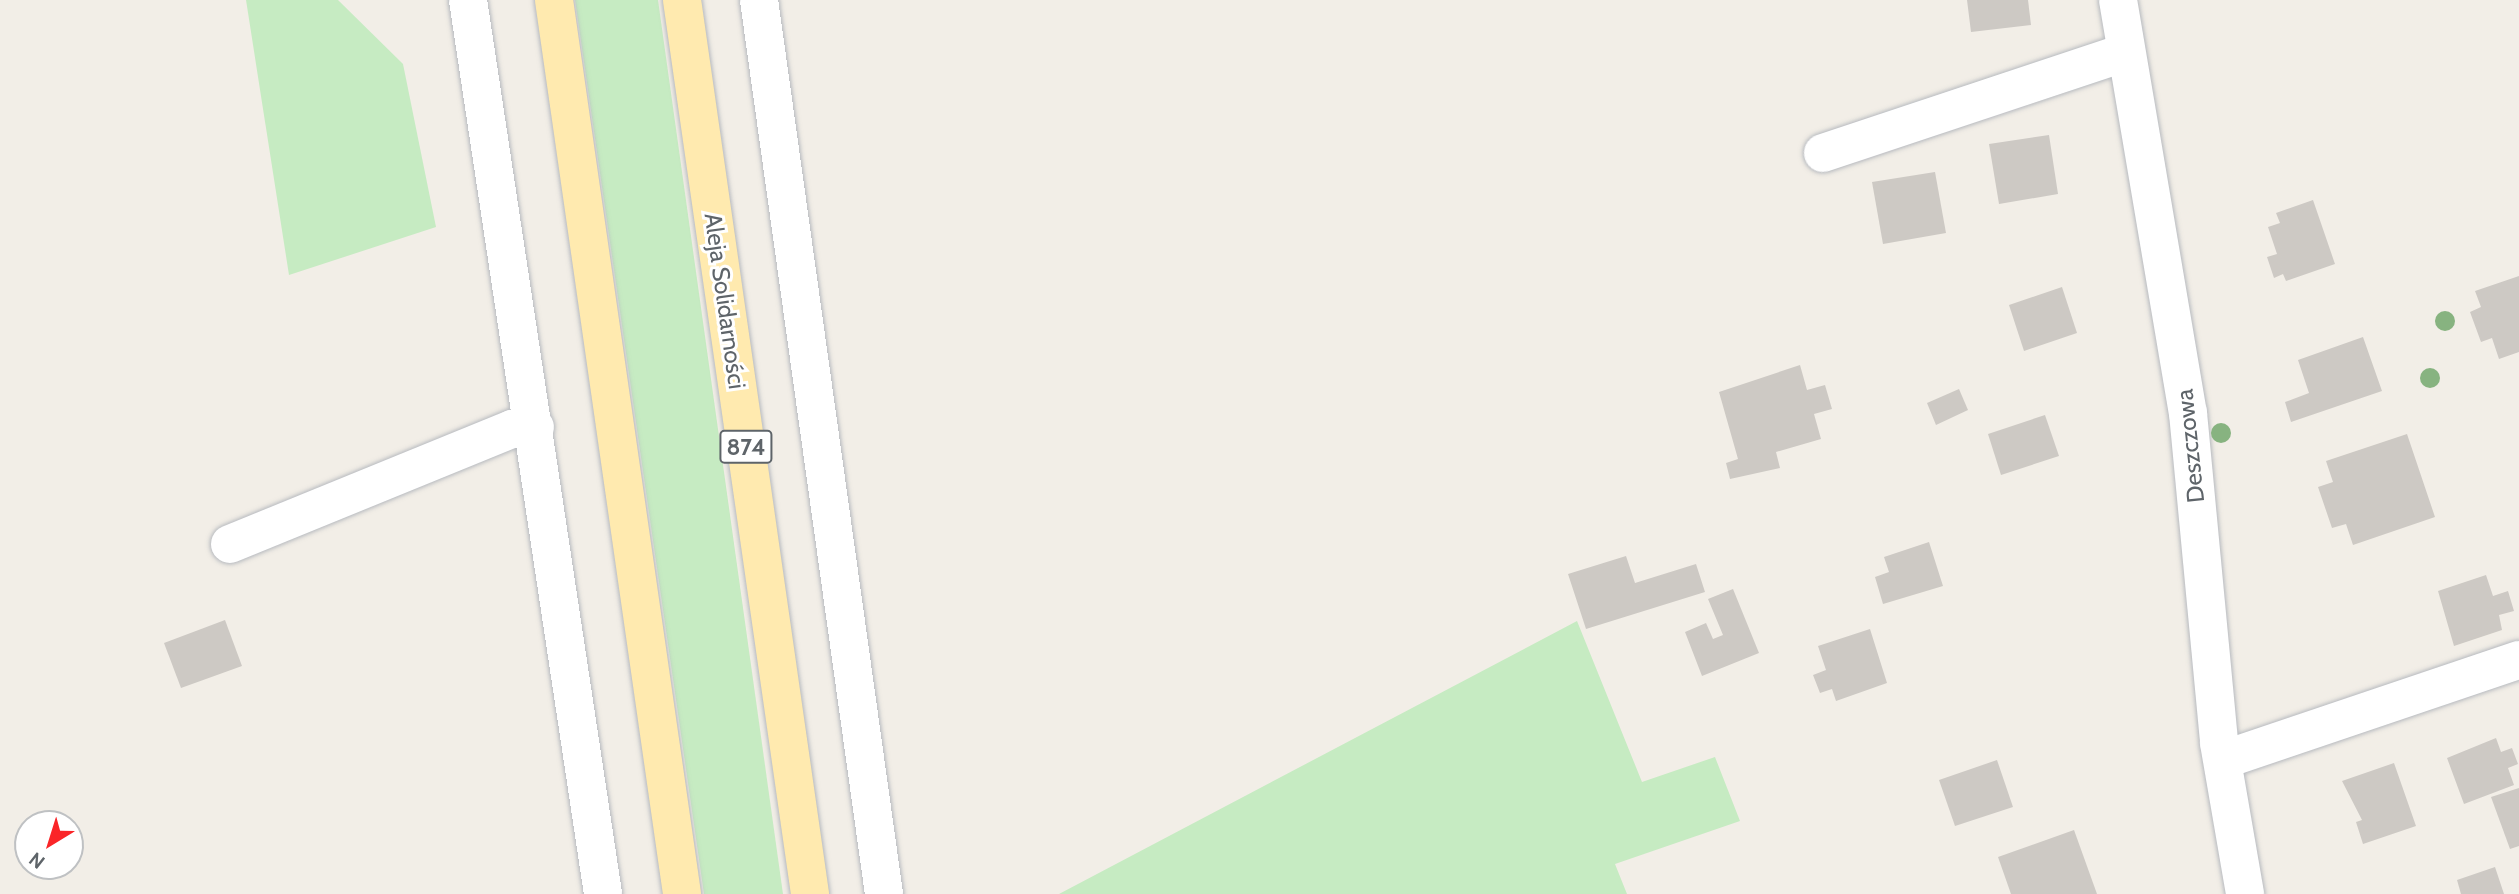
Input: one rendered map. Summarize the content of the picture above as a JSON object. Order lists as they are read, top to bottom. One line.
{"streets":{"main road":["Aleja Solidarności","874"],"street":["Deszczowa"]},"north":"bottom left"}
